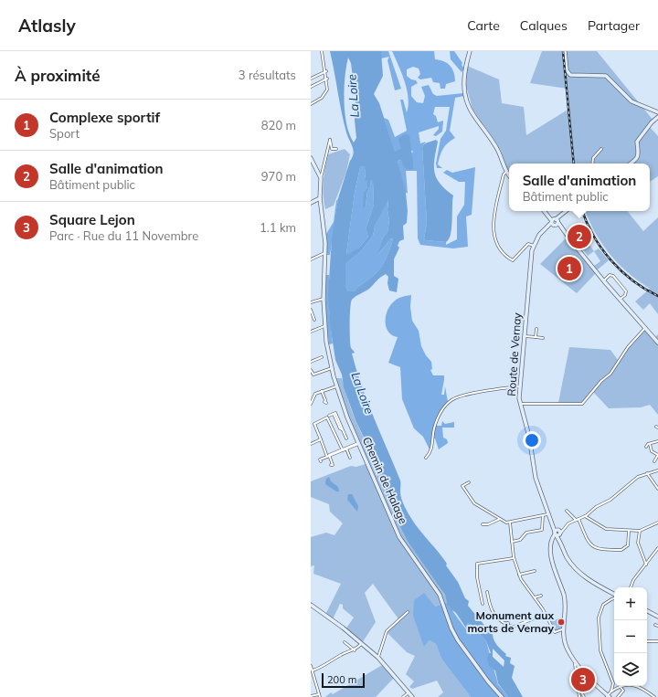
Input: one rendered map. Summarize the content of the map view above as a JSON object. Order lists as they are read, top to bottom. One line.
{"streets":{"street":["Route de Vernay","Chemin de Halage"]},"water":["La Loire"],"places":["Monument aux morts de Vernay"],"scale_bar":"200 m","page":{"header":"Atlasly","nav":["Carte","Calques","Partager"],"heading":["À proximité","3 résultats"],"list":[{"mark":"1","name":"Complexe sportif","note":"Sport","value":"820 m"},{"mark":"2","name":"Salle d'animation","note":"Bâtiment public","value":"970 m"},{"mark":"3","name":"Square Lejon","note":"Parc · Rue du 11 Novembre","value":"1.1 km"}],"popup":["Salle d'animation","Bâtiment public"],"pins":["2","1","3"],"map_buttons":["+","−"],"scale":"200 m"}}
